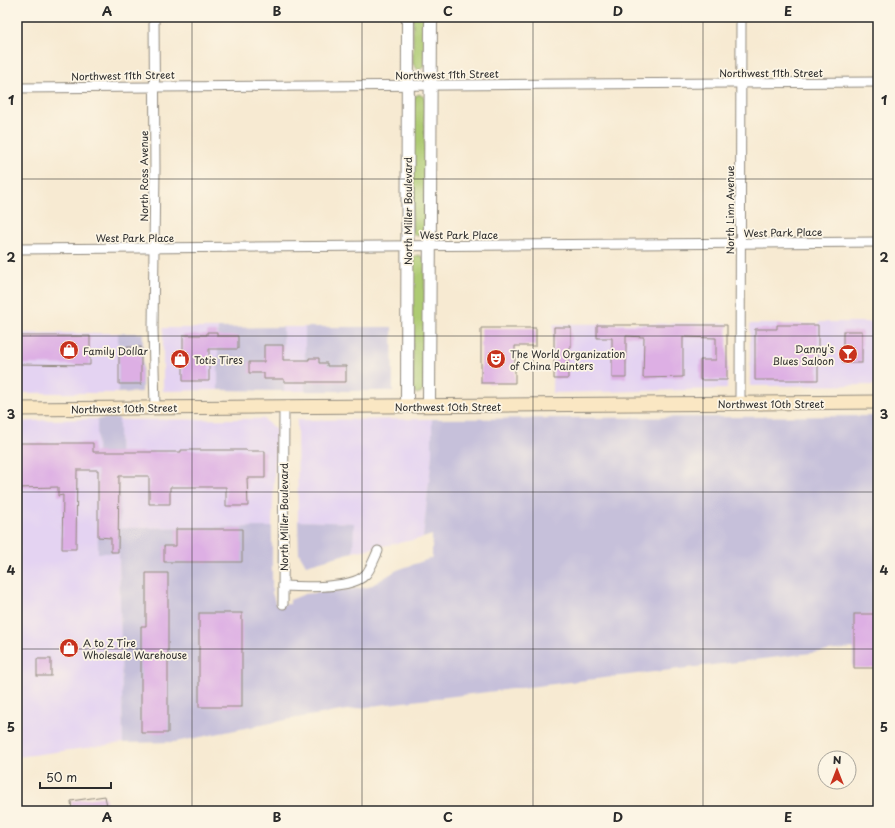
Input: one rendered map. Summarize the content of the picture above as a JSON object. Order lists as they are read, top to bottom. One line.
{"streets":{"main road":["Northwest 10th Street"],"street":["Northwest 11th Street","North Ross Avenue","North Linn Avenue","North Miller Boulevard","West Park Place"]},"crossings":[["Northwest 11th Street","North Ross Avenue"],["Northwest 11th Street","North Linn Avenue"],["Northwest 11th Street","North Miller Boulevard"],["North Ross Avenue","West Park Place"],["North Ross Avenue","Northwest 10th Street"],["North Linn Avenue","West Park Place"],["North Linn Avenue","Northwest 10th Street"],["North Miller Boulevard","West Park Place"],["North Miller Boulevard","Northwest 10th Street"]],"places":{"shop":["Family Dollar","Totis Tires","A to Z Tire Wholesale Warehouse"],"bar":["Danny's Blues Saloon"],"theatre":["The World Organization of China Painters"]},"scale_bar":"50 m","north":"top","grid":{"columns":["A","B","C","D","E"],"rows":["1","2","3","4","5"]}}
